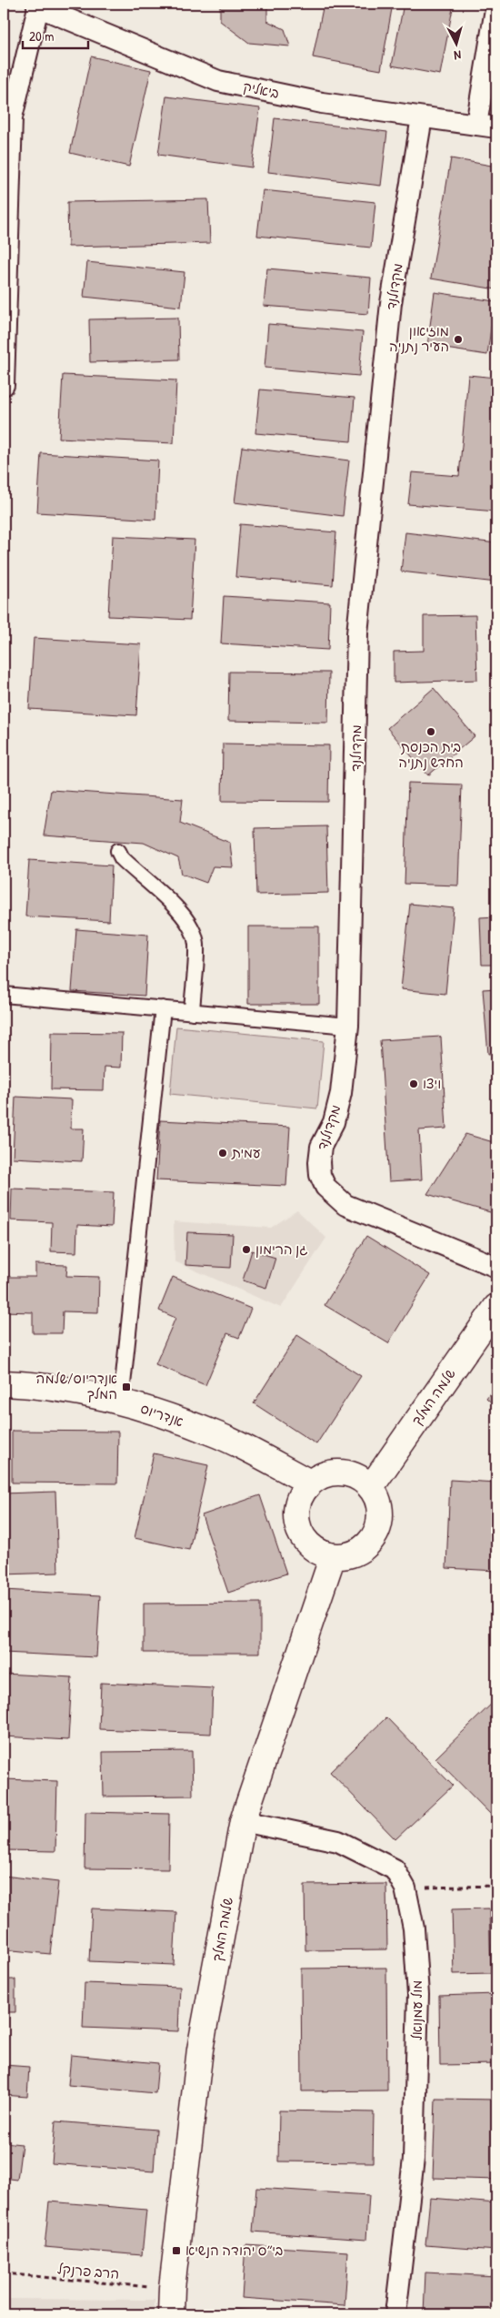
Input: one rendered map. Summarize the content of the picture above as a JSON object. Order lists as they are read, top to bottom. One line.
{"streets":{"street":["ביאליק","מקדולנד","שלמה המלך","אנדריוס","מול עמנואל"],"path":["הרב פרנקל"]},"crossings":[["ביאליק","מקדולנד"],["שלמה המלך","אנדריוס"],["שלמה המלך","מול עמנואל"],["שלמה המלך","הרב פרנקל"]],"places":{"other":["מוזיאון העיר נתניה","בית הכנסת החדש נתניה","ויצו","עמית","גן הרימון"],"transit":["אנדריוס/שלמה המלך","בי״ס יהודה הנשיא"]},"scale_bar":"20 m","north":"bottom"}
